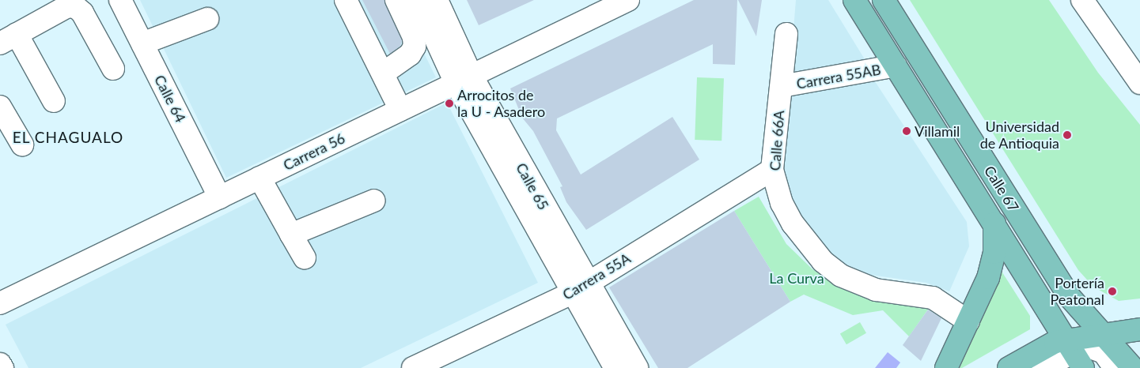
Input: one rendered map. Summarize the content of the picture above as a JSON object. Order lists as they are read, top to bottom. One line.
{"streets":{"main road":["Calle 67"],"street":["Carrera 55AB","Calle 64","Calle 66A","Carrera 56","Calle 65","Carrera 55A"]},"crossings":[["Carrera 55AB","Calle 66A"],["Carrera 55AB","Calle 67"],["Calle 64","Carrera 56"],["Calle 66A","Carrera 55A"],["Carrera 56","Calle 65"],["Calle 65","Carrera 55A"]],"districts":["EL CHAGUALO"],"parks":["La Curva"],"places":["Arrocitos de la U - Asadero","Villamil","Universidad de Antioquia","Portería Peatonal"]}
